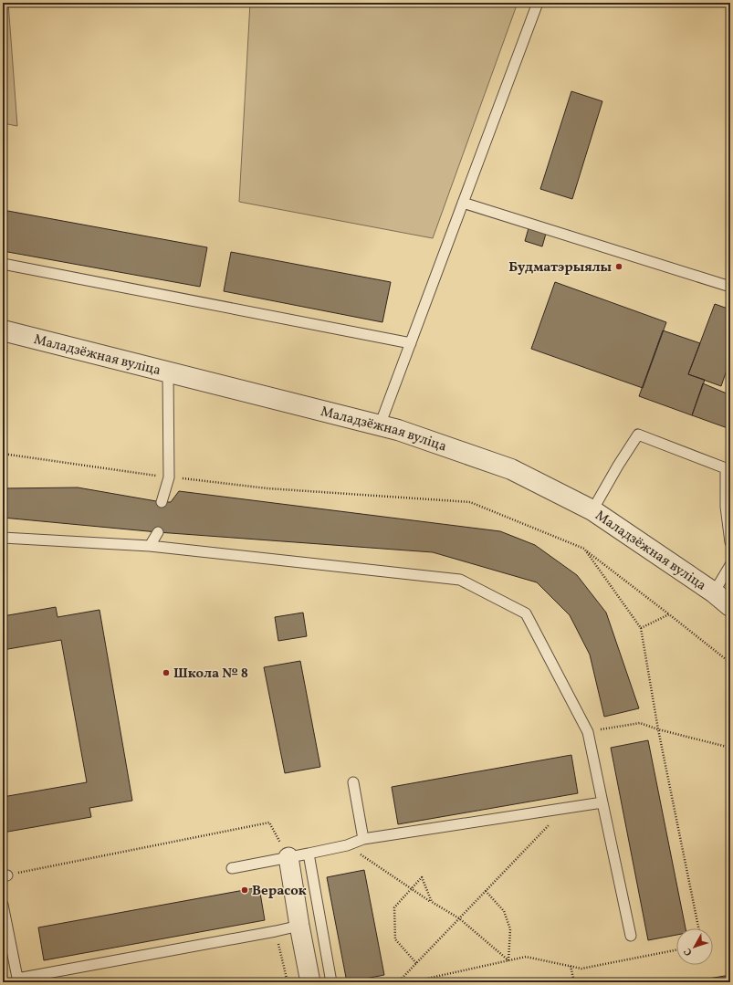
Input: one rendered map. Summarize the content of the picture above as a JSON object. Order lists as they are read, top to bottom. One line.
{"streets":{"street":["Маладзёжная вуліца"]},"places":["Будматэрыялы","Школа № 8","Верасок"],"north":"bottom left"}
